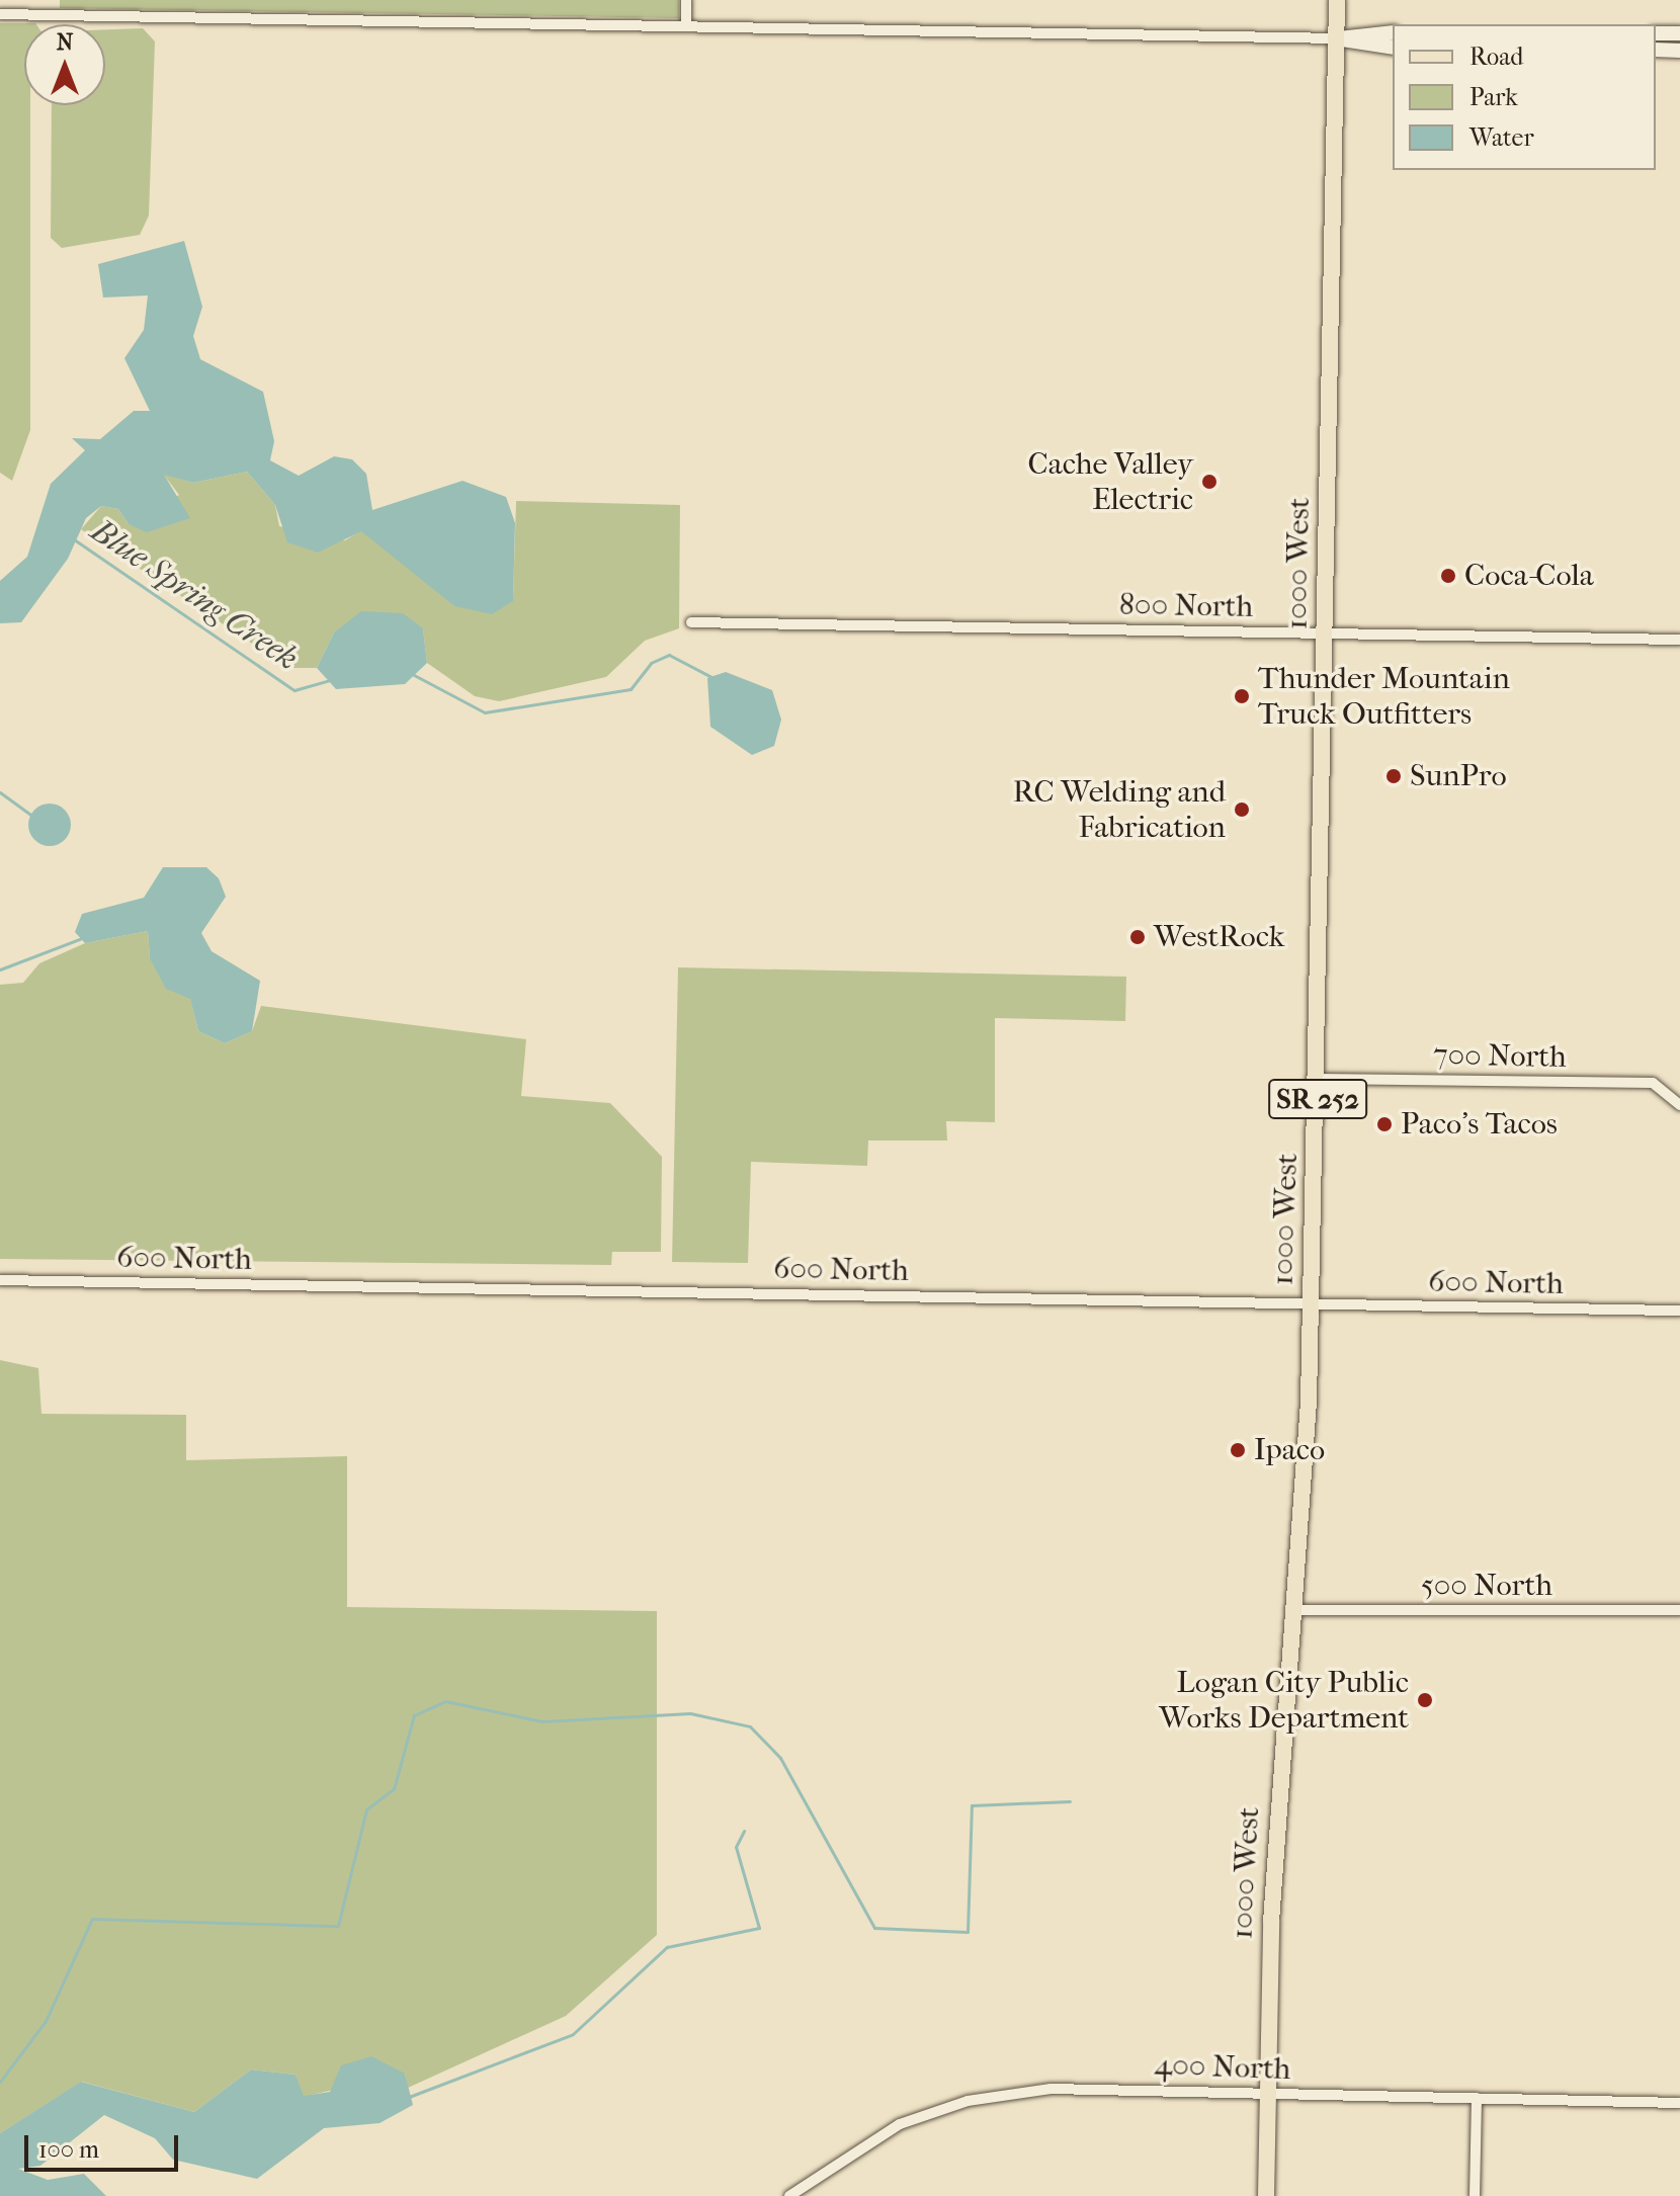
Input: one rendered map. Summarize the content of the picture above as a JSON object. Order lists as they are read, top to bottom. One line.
{"streets":{"main road":["1000 West","SR 252"],"street":["800 North","700 North","600 North","500 North","400 North"]},"crossings":[["1000 West","800 North"],["1000 West","700 North"],["1000 West","600 North"],["1000 West","500 North"],["1000 West","400 North"]],"water":["Blue Spring Creek"],"places":["Cache Valley Electric","Coca-Cola","Thunder Mountain Truck Outfitters","SunPro","RC Welding and Fabrication","WestRock","Paco's Tacos","Ipaco","Logan City Public Works Department"],"legend":["Road","Park","Water"],"scale_bar":"100 m","north":"top"}
